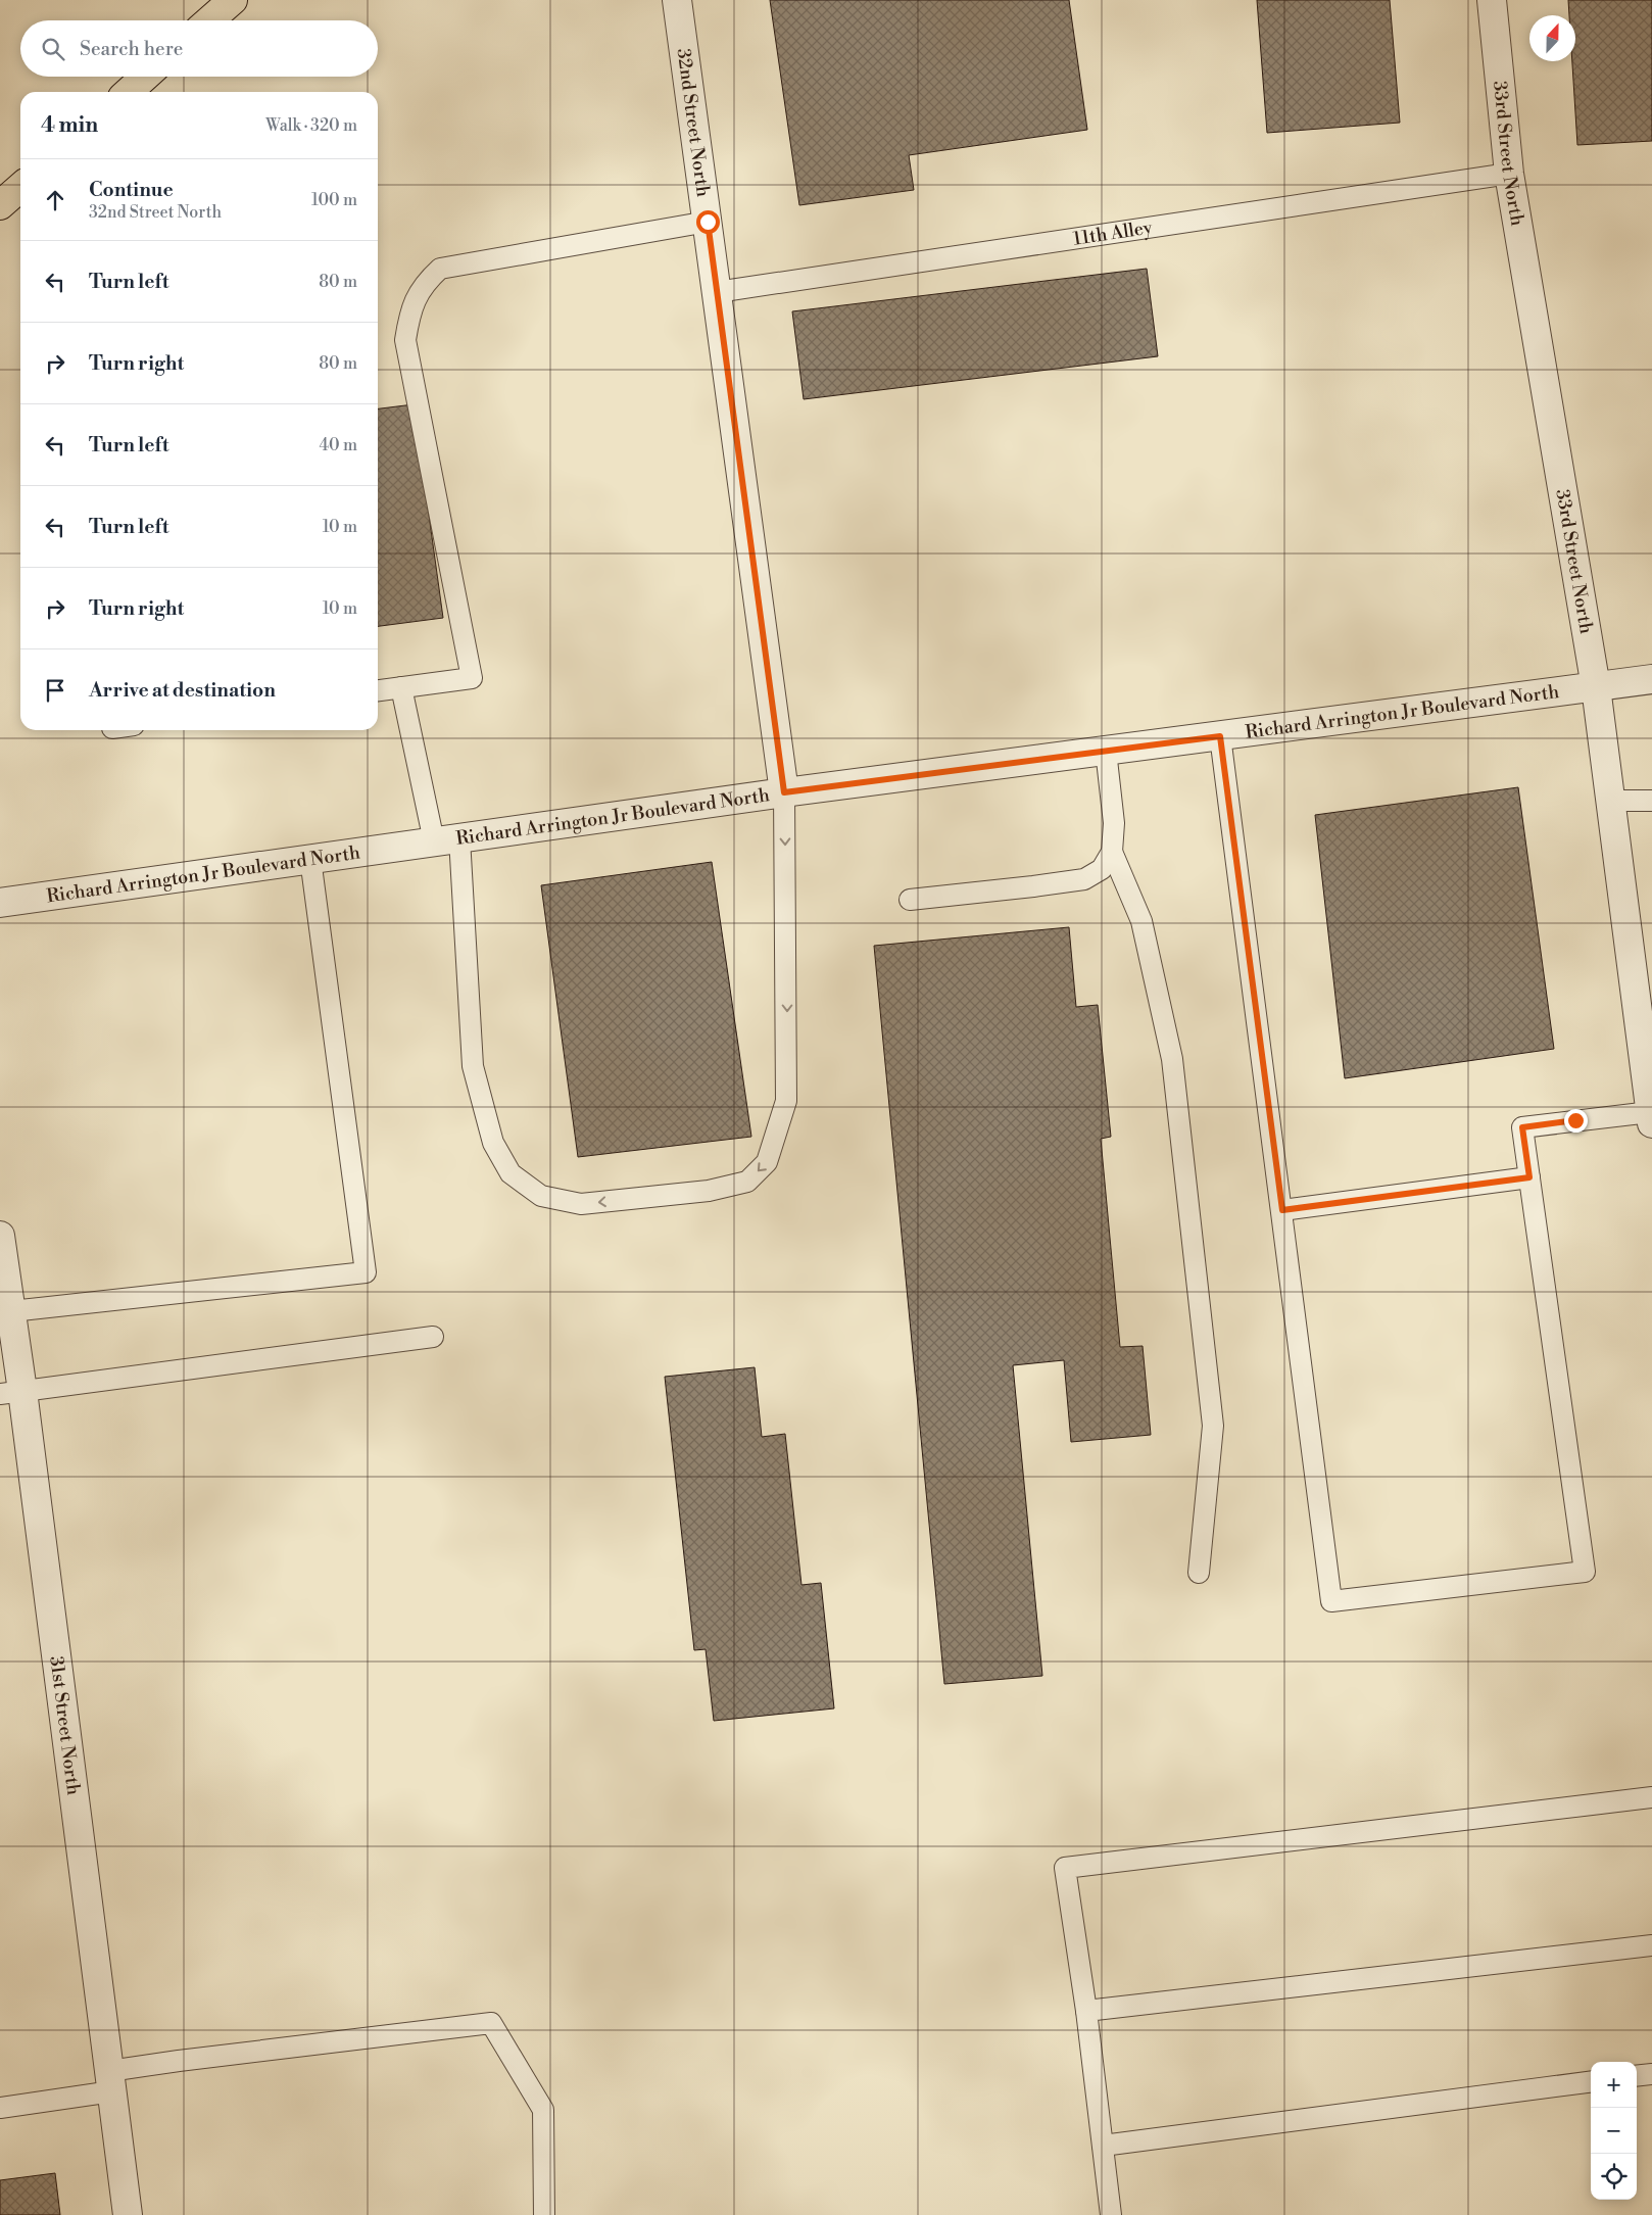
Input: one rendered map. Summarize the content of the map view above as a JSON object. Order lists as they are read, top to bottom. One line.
{"streets":{"street":["32nd Street North","33rd Street North","Richard Arrington Jr Boulevard North","31st Street North"],"lane":["11th Alley"]},"crossings":[["32nd Street North","11th Alley"],["32nd Street North","Richard Arrington Jr Boulevard North"],["33rd Street North","11th Alley"],["33rd Street North","Richard Arrington Jr Boulevard North"]],"north":"top","page":{"search":"Search here","heading":["4 min","Walk · 320 m"],"list":[["Continue","32nd Street North","100 m"],["Turn left","80 m"],["Turn right","80 m"],["Turn left","40 m"],["Turn left","10 m"],["Turn right","10 m"],"Arrive at destination"],"map_buttons":["+","−"]}}
